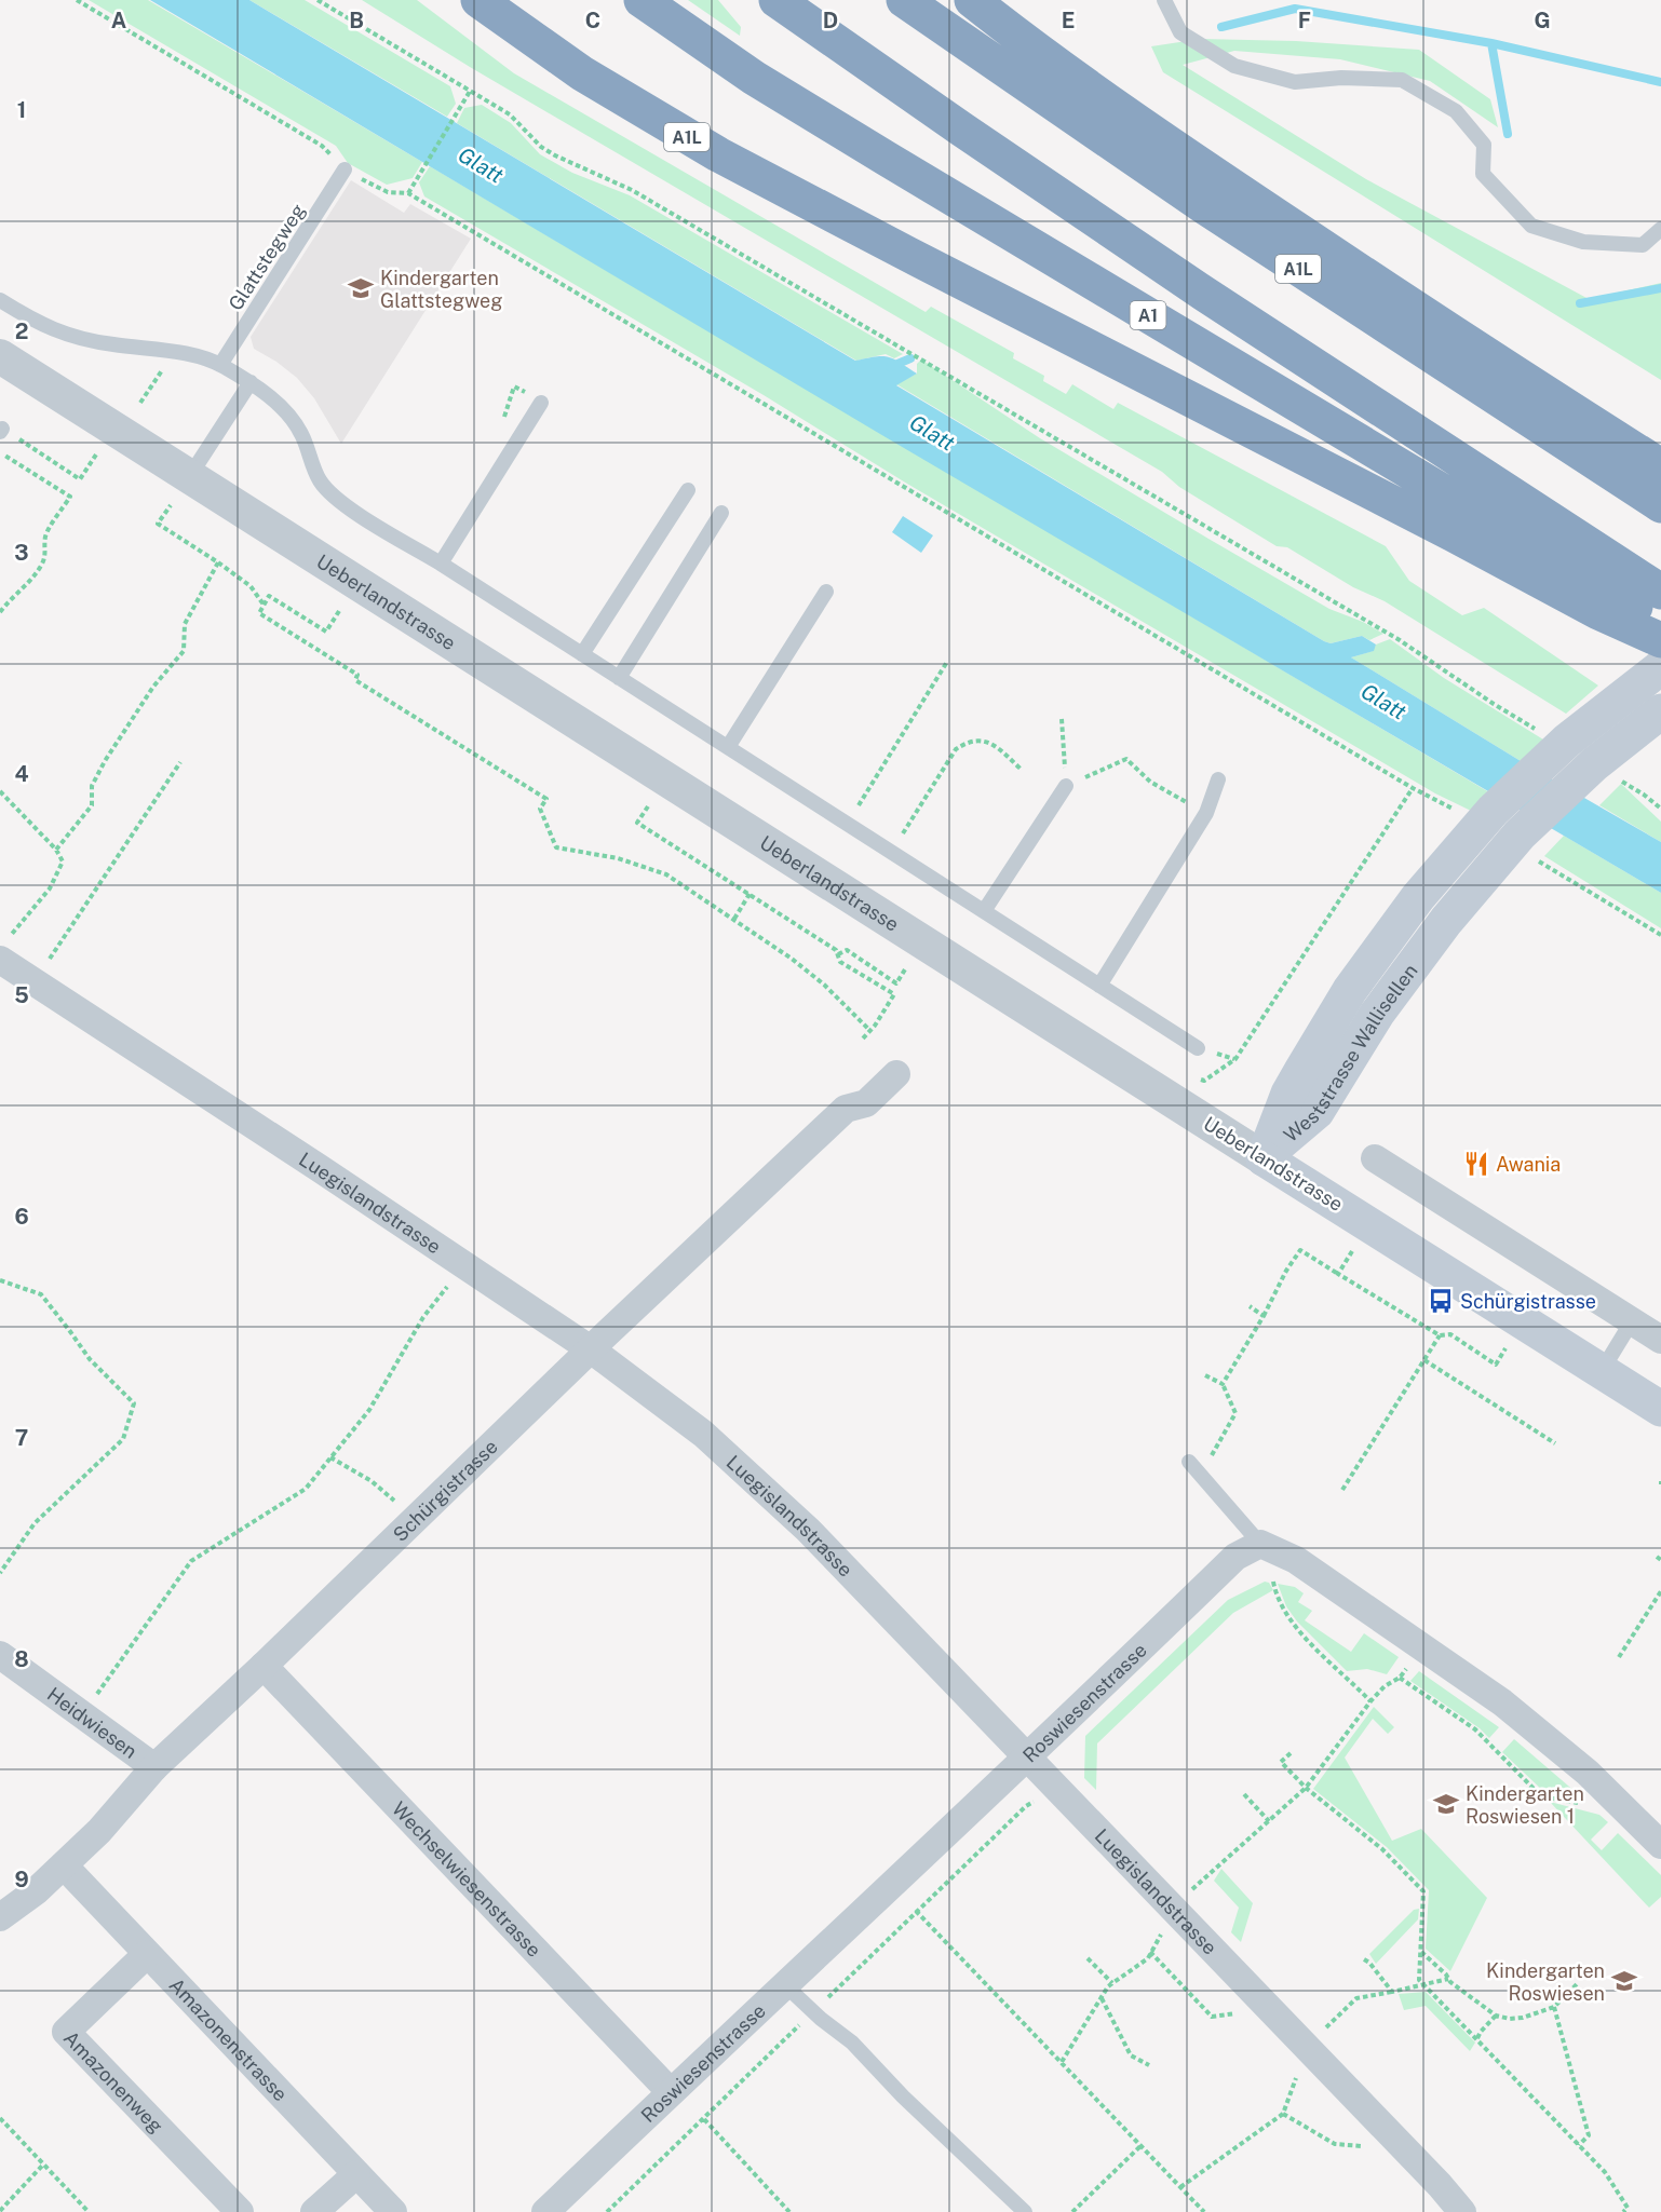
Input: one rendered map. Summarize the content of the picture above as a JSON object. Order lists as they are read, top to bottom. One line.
{"streets":{"highway":["A1L","A1"],"main road":["Ueberlandstrasse","Weststrasse Wallisellen"],"street":["Luegislandstrasse","Schürgistrasse","Roswiesenstrasse","Heidwiesen","Wechselwiesenstrasse","Amazonenstrasse","Amazonenweg"],"lane":["Glattstegweg"]},"crossings":[["Ueberlandstrasse","Weststrasse Wallisellen"],["Luegislandstrasse","Schürgistrasse"],["Luegislandstrasse","Roswiesenstrasse"],["Schürgistrasse","Heidwiesen"],["Schürgistrasse","Wechselwiesenstrasse"],["Schürgistrasse","Amazonenstrasse"],["Roswiesenstrasse","Wechselwiesenstrasse"],["Amazonenstrasse","Amazonenweg"]],"water":["Glatt"],"places":{"school or university":["Kindergarten Glattstegweg","Kindergarten Roswiesen 1","Kindergarten Roswiesen"],"restaurant":["Awania"],"bus stop":["Schürgistrasse"]},"grid":{"columns":["A","B","C","D","E","F","G"],"rows":["1","2","3","4","5","6","7","8","9"]}}
